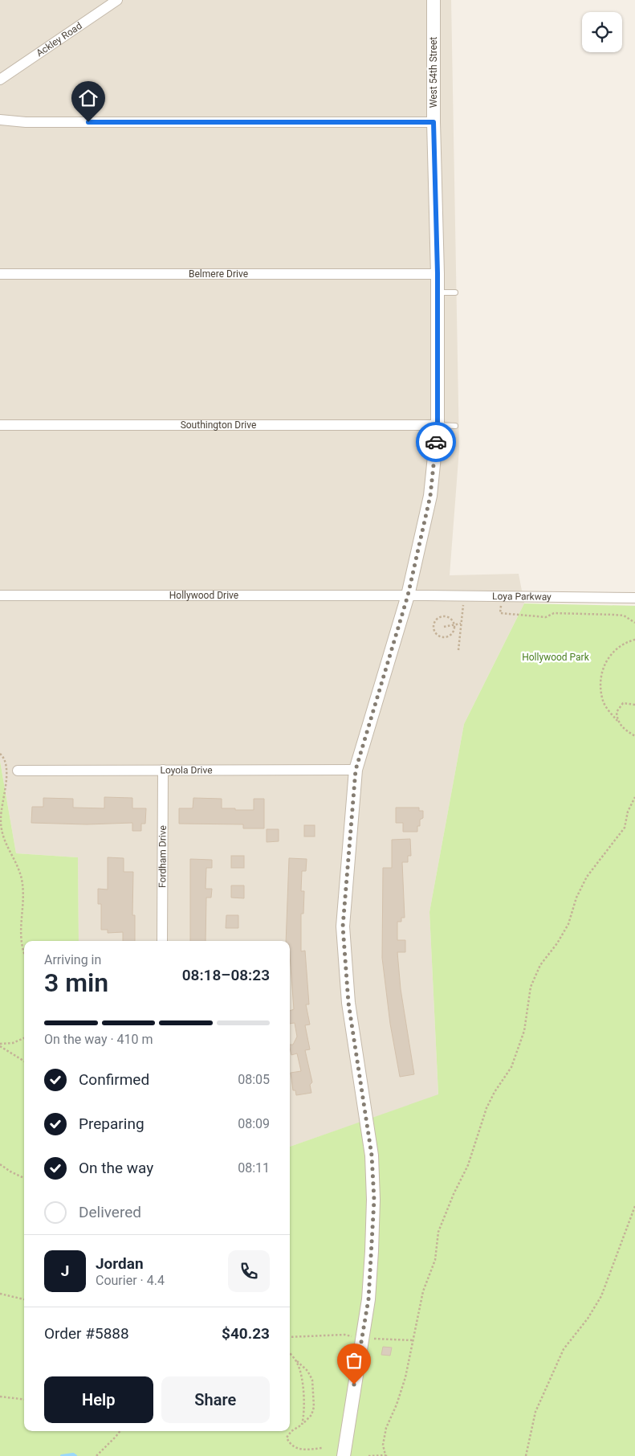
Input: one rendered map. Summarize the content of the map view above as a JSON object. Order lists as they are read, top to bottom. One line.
{"streets":{"street":["Ackley Road","West 54th Street","Belmere Drive","Southington Drive","Hollywood Drive","Loya Parkway","Loyola Drive","Fordham Drive"]},"crossings":[["West 54th Street","Belmere Drive"],["West 54th Street","Southington Drive"],["West 54th Street","Hollywood Drive"],["West 54th Street","Loya Parkway"],["West 54th Street","Loyola Drive"],["Hollywood Drive","Loya Parkway"],["Loyola Drive","Fordham Drive"]],"parks":["Hollywood Park"],"page":{"heading":["3 min","Arriving in","08:18–08:23"],"panel":["Jordan","Courier · 4.4","Order #5888","$40.23"],"bar":"On the way · 410 m","list":[["Confirmed","08:05"],["Preparing","08:09"],["On the way","08:11"],"Delivered"],"round":"J","buttons":["Help","Share"]}}
